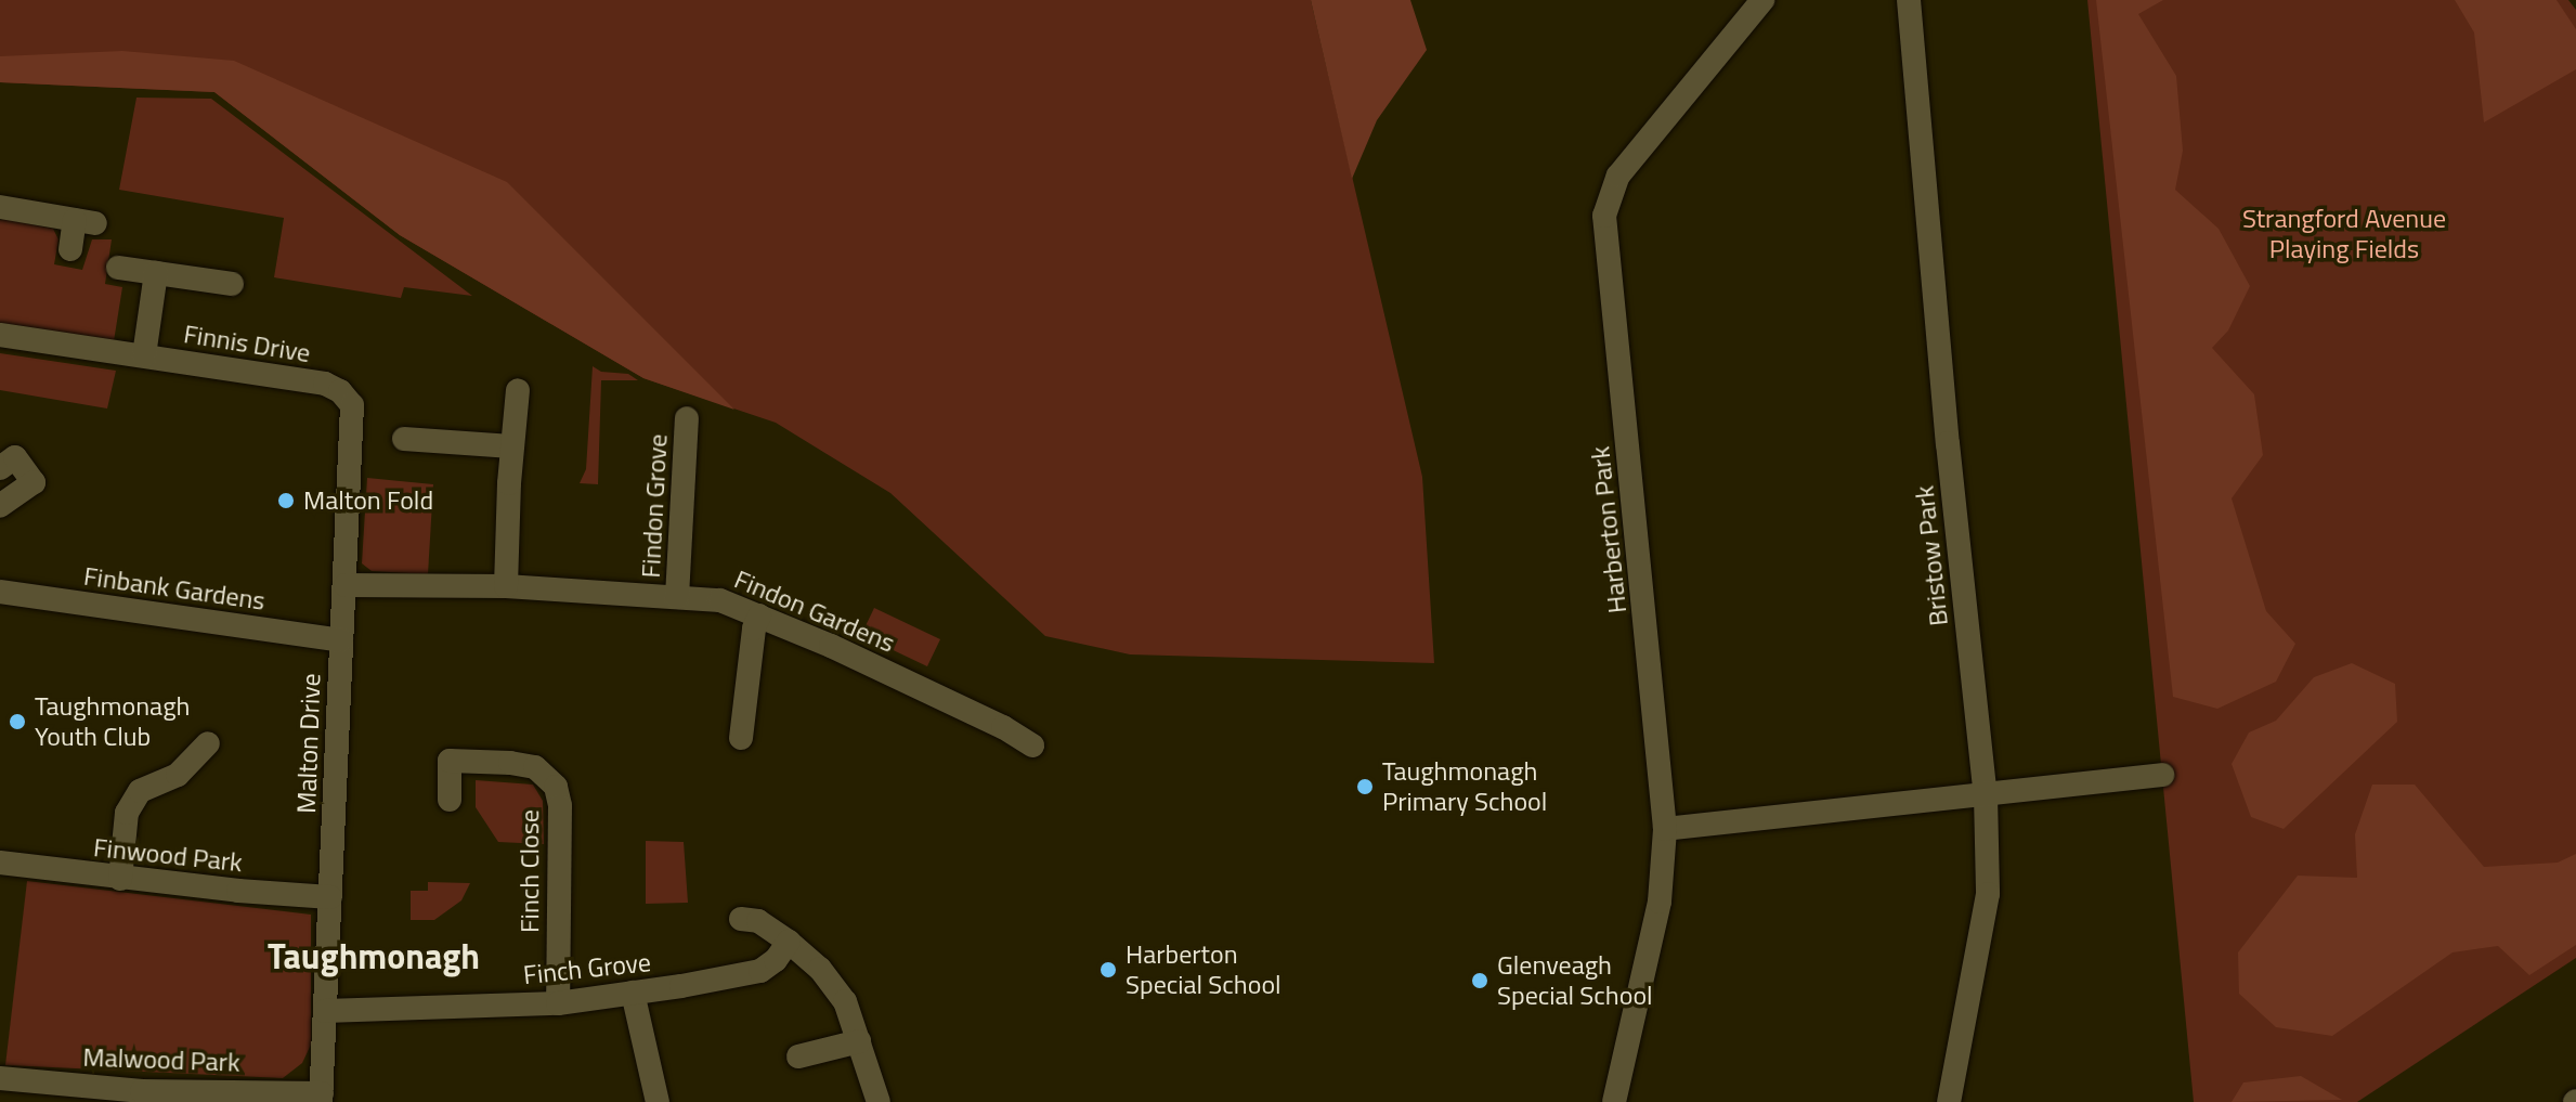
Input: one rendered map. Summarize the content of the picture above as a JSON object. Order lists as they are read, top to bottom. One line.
{"streets":{"street":["Finnis Drive","Findon Grove","Harberton Park","Bristow Park","Finbank Gardens","Findon Gardens","Malton Drive","Finwood Park","Finch Close","Finch Grove","Malwood Park"]},"crossings":[["Finnis Drive","Malton Drive"],["Findon Grove","Findon Gardens"],["Finbank Gardens","Malton Drive"],["Findon Gardens","Malton Drive"],["Malton Drive","Finwood Park"],["Malton Drive","Finch Grove"],["Malton Drive","Malwood Park"],["Finch Close","Finch Grove"]],"districts":["Taughmonagh"],"parks":["Strangford Avenue Playing Fields"],"places":["Malton Fold","Taughmonagh Youth Club","Taughmonagh Primary School","Harberton Special School","Glenveagh Special School"]}
